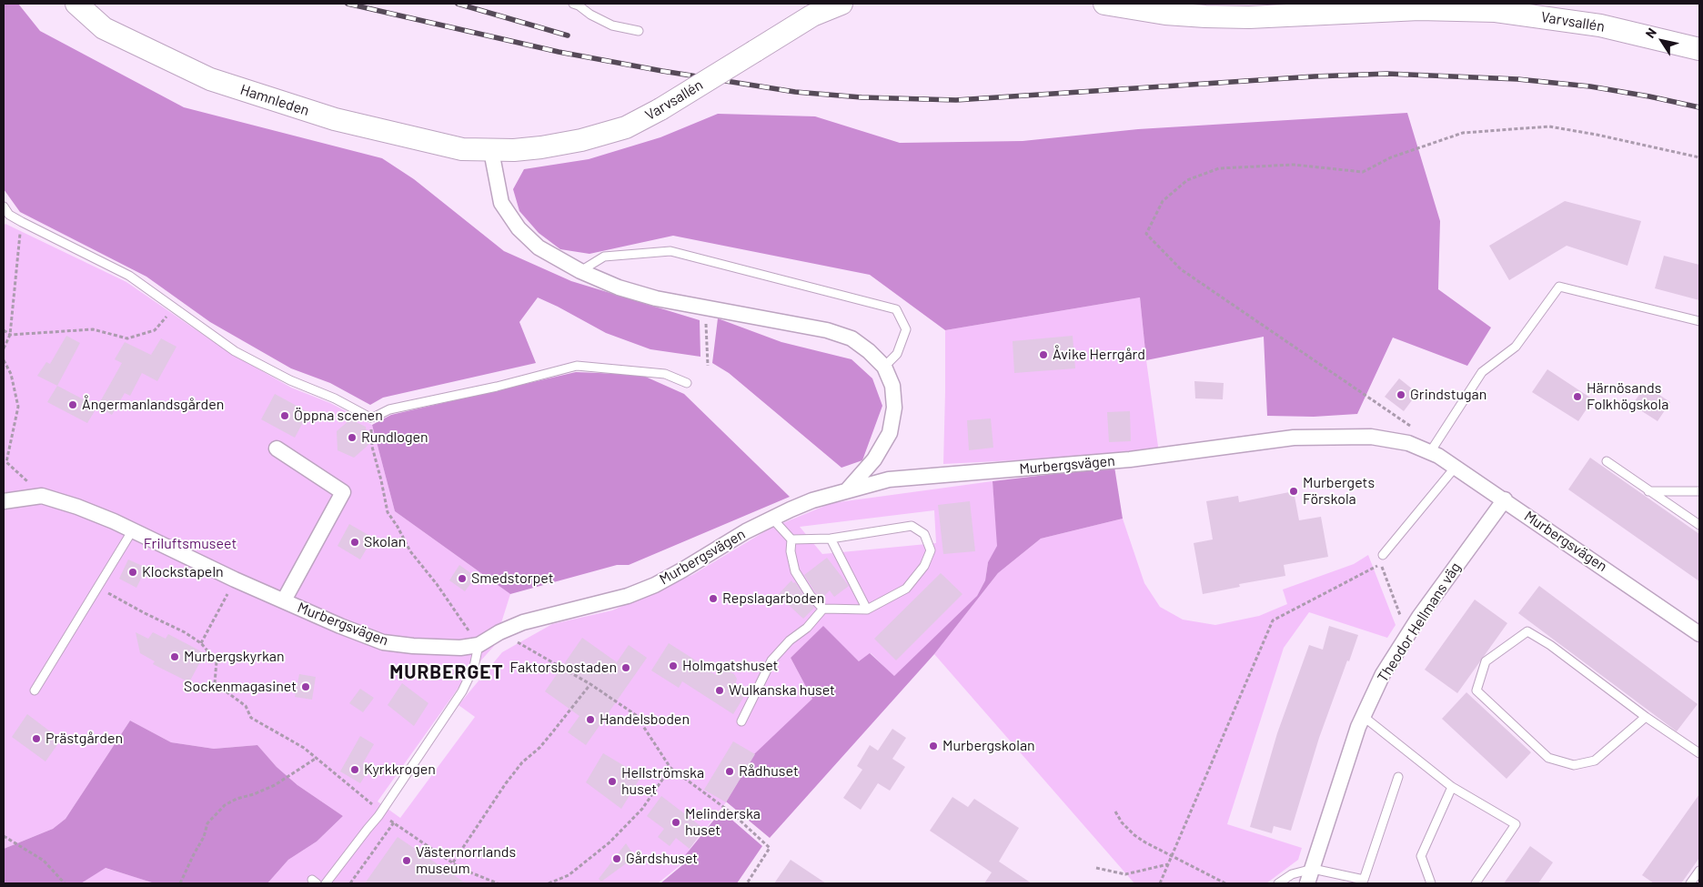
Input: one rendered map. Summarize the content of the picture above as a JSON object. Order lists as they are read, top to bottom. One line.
{"streets":{"street":["Varvsallén","Hamnleden","Murbergsvägen","Theodor Hellmans väg"]},"crossings":[["Varvsallén","Hamnleden"],["Murbergsvägen","Theodor Hellmans väg"]],"districts":["MURBERGET"],"parks":["Friluftsmuseet"],"places":["Åvike Herrgård","Grindstugan","Härnösands Folkhögskola","Ångermanlandsgården","Öppna scenen","Rundlogen","Murbergets Förskola","Skolan","Klockstapeln","Smedstorpet","Repslagarboden","Murbergskyrkan","Holmgatshuset","Faktorsbostaden","Sockenmagasinet","Wulkanska huset","Handelsboden","Prästgården","Murbergskolan","Kyrkkrogen","Rådhuset","Hellströmska huset","Melinderska huset","Gårdshuset","Västernorrlands museum"],"north":"top left"}
